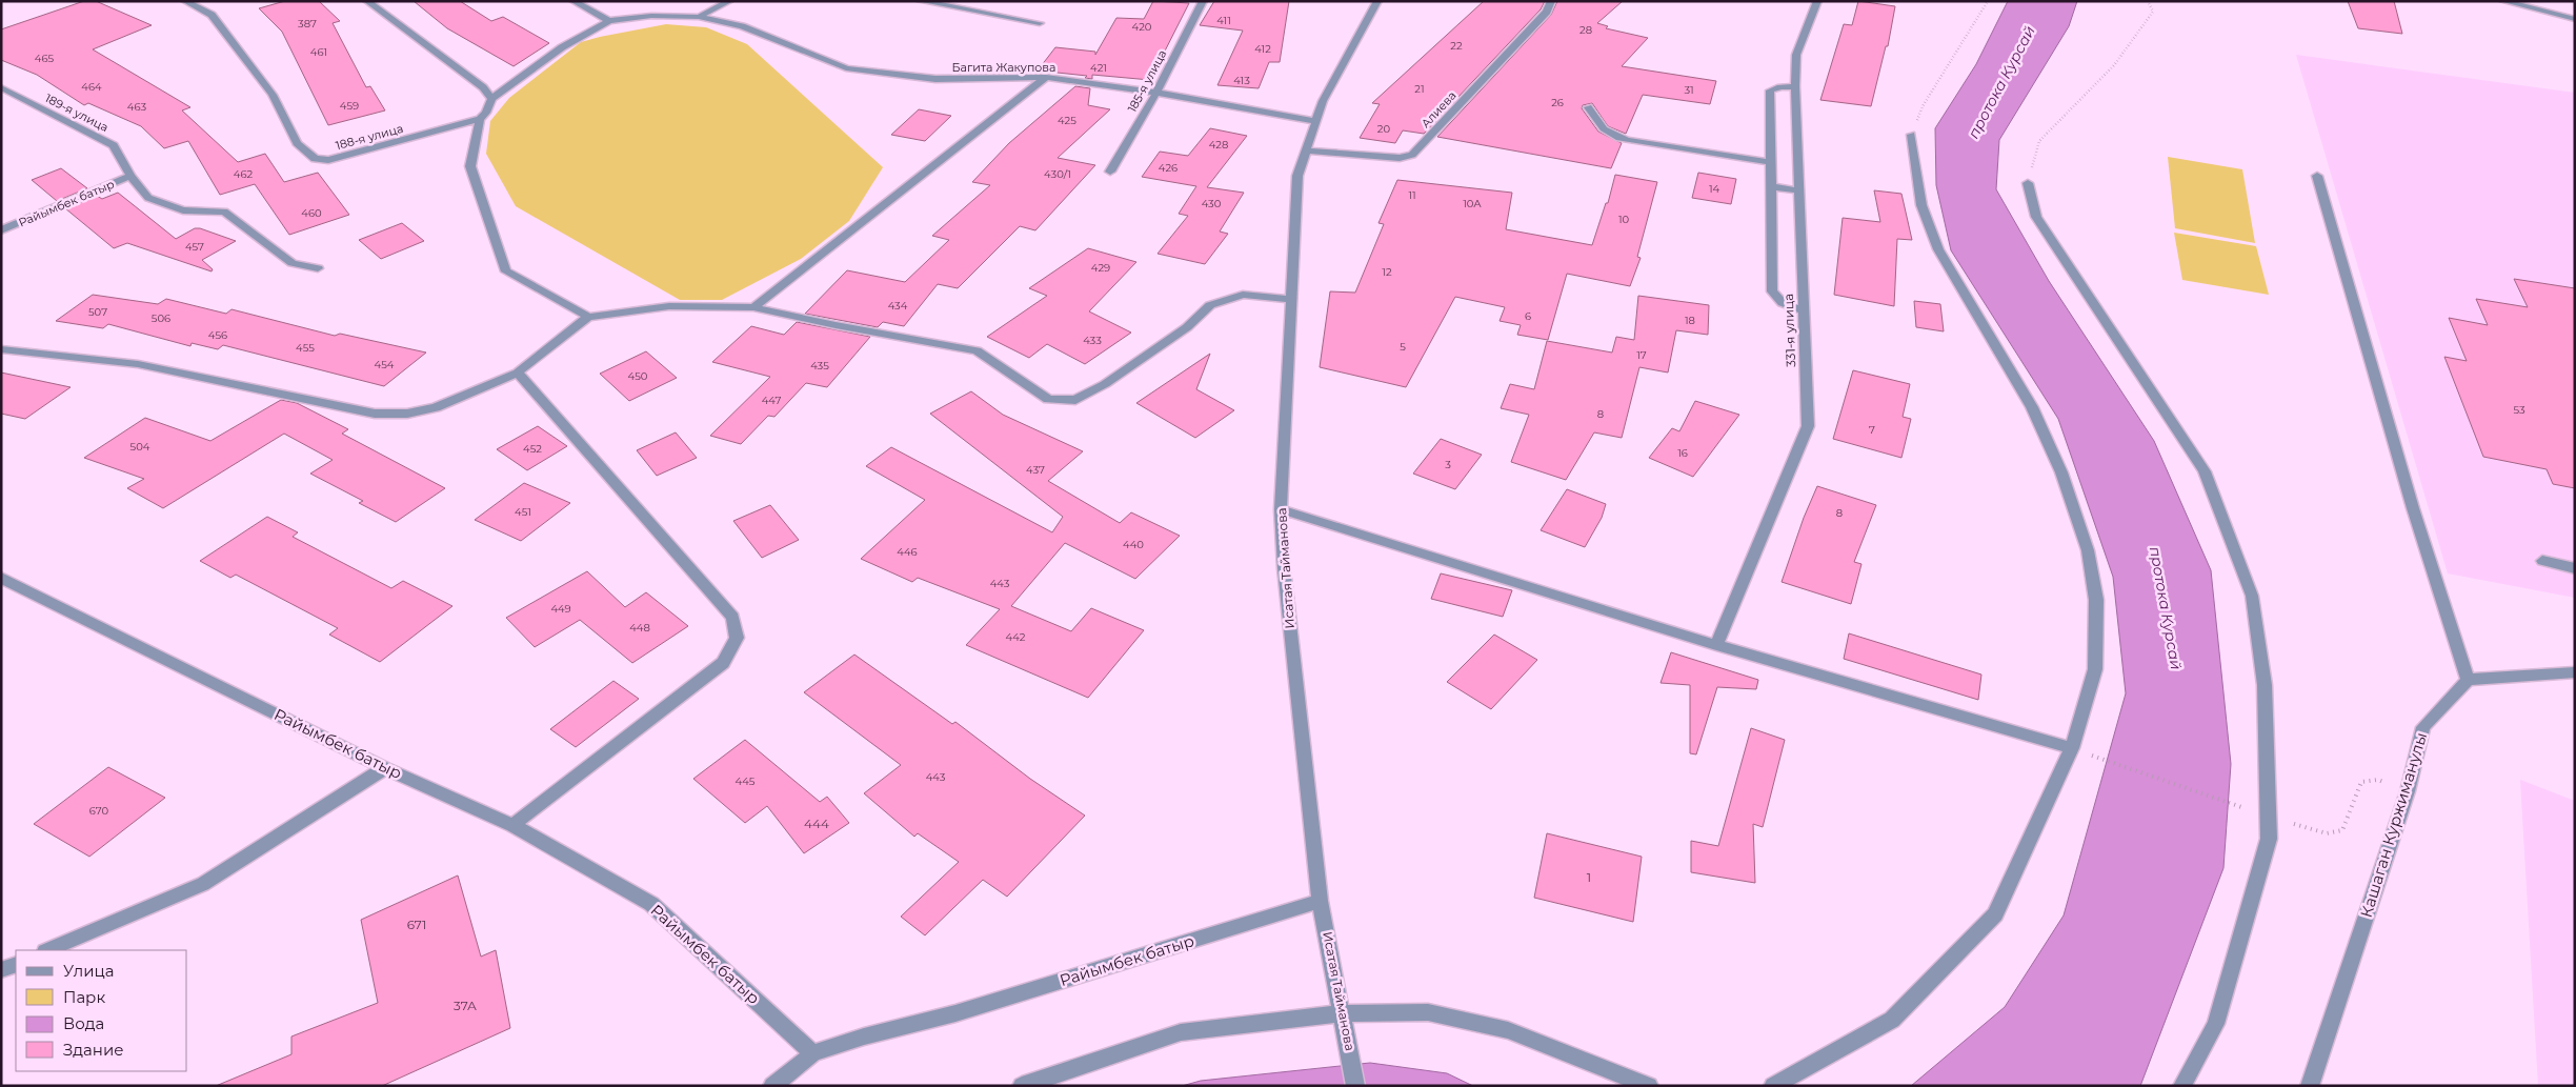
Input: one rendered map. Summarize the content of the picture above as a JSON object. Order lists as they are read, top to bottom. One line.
{"streets":{"street":["Багита Жакупова","185-я улица","Алиева","189-я улица","188-я улица","Райымбек батыр","331-я улица","Исатая Тайманова","Кашаган Куржиманулы"]},"crossings":[["Багита Жакупова","185-я улица"],["Багита Жакупова","Исатая Тайманова"],["Алиева","Исатая Тайманова"],["189-я улица","Райымбек батыр"],["Райымбек батыр","Исатая Тайманова"]],"water":["протока Курсай"],"house_numbers":["411","387","420","28","22","412","461","465","421","413","464","21","31","26","459","463","425","20","428","426","462","430/1","14","11","430","10А","460","10","457","429","12","434","507","6","506","18","456","433","5","455","17","454","435","450","447","53","8","7","504","452","16","3","437","451","8","440","446","443","449","448","442","443","445","670","444","1","671","37А"],"legend":["Улица","Парк","Вода","Здание"]}
